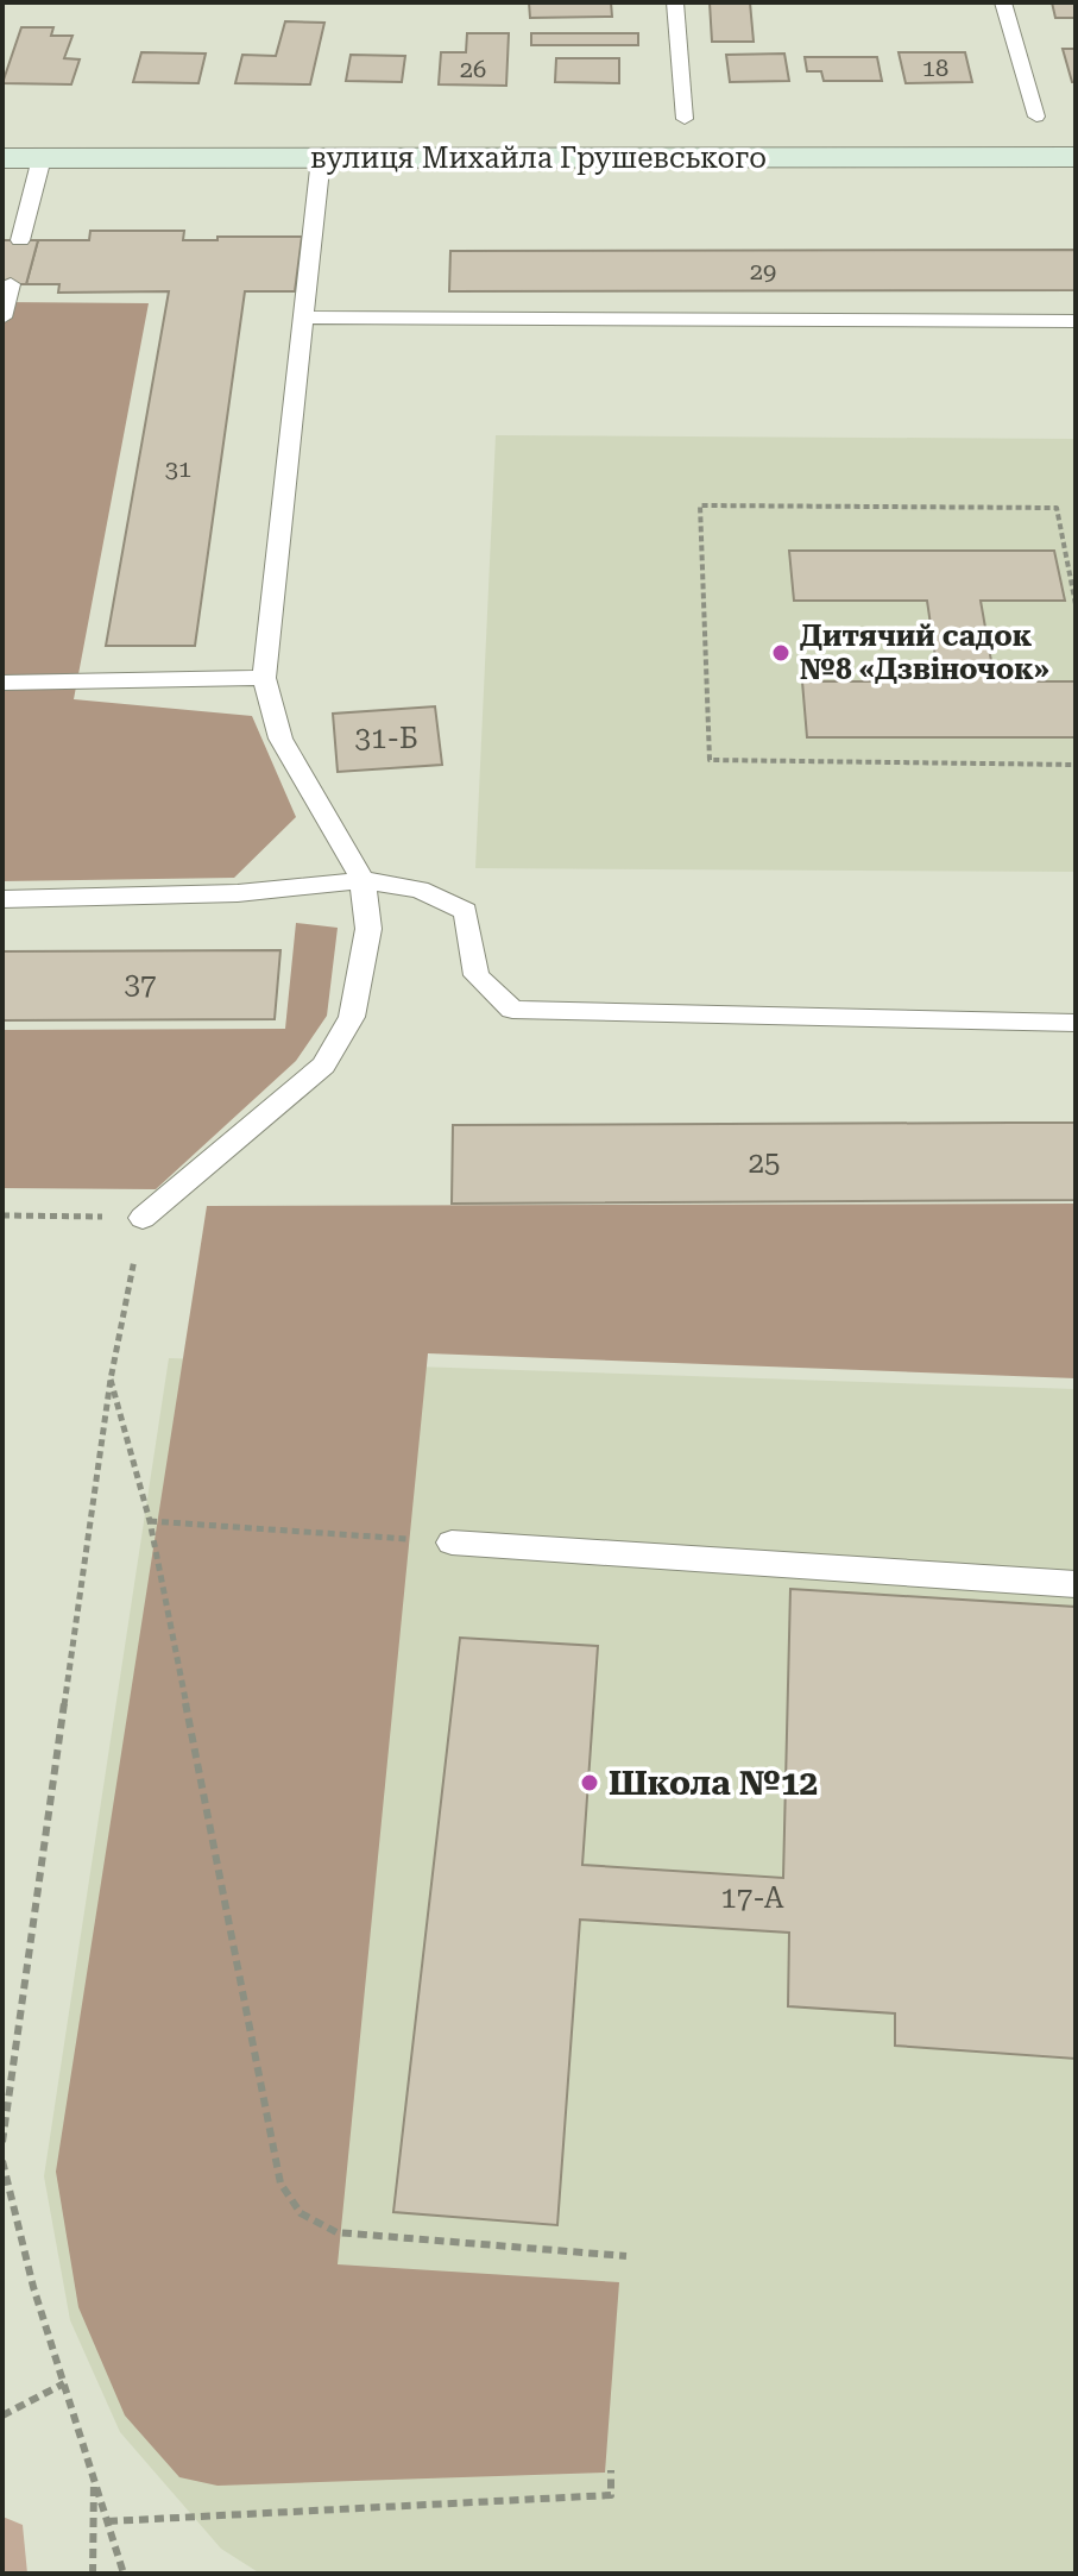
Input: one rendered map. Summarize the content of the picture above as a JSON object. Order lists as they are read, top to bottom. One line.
{"streets":{"street":["вулиця Михайла Грушевського"]},"places":["Дитячий садок №8 «Дзвіночок»","Школа №12"],"house_numbers":["18","26","29","31","31-Б","37","25","17-А"]}
